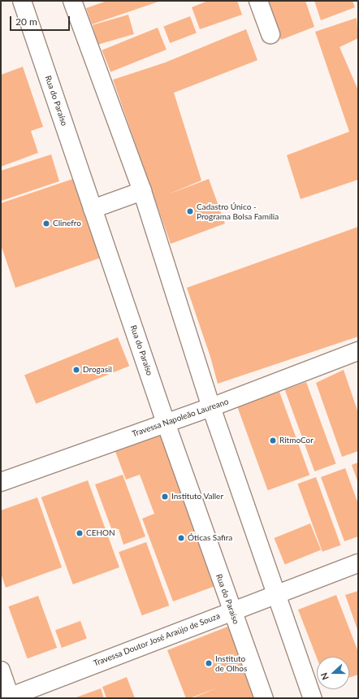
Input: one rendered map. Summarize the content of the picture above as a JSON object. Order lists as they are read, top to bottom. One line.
{"streets":{"street":["Rua do Paraíso","Travessa Napoleão Laureano","Travessa Doutor José Araújo de Souza"]},"crossings":[["Rua do Paraíso","Travessa Napoleão Laureano"],["Rua do Paraíso","Travessa Doutor José Araújo de Souza"]],"places":["Cadastro Único - Programa Bolsa Família","Clinefro","Drogasil","RitmoCor","Instituto Valler","CEHON","Óticas Safira","Instituto de Olhos"],"scale_bar":"20 m","north":"left"}
